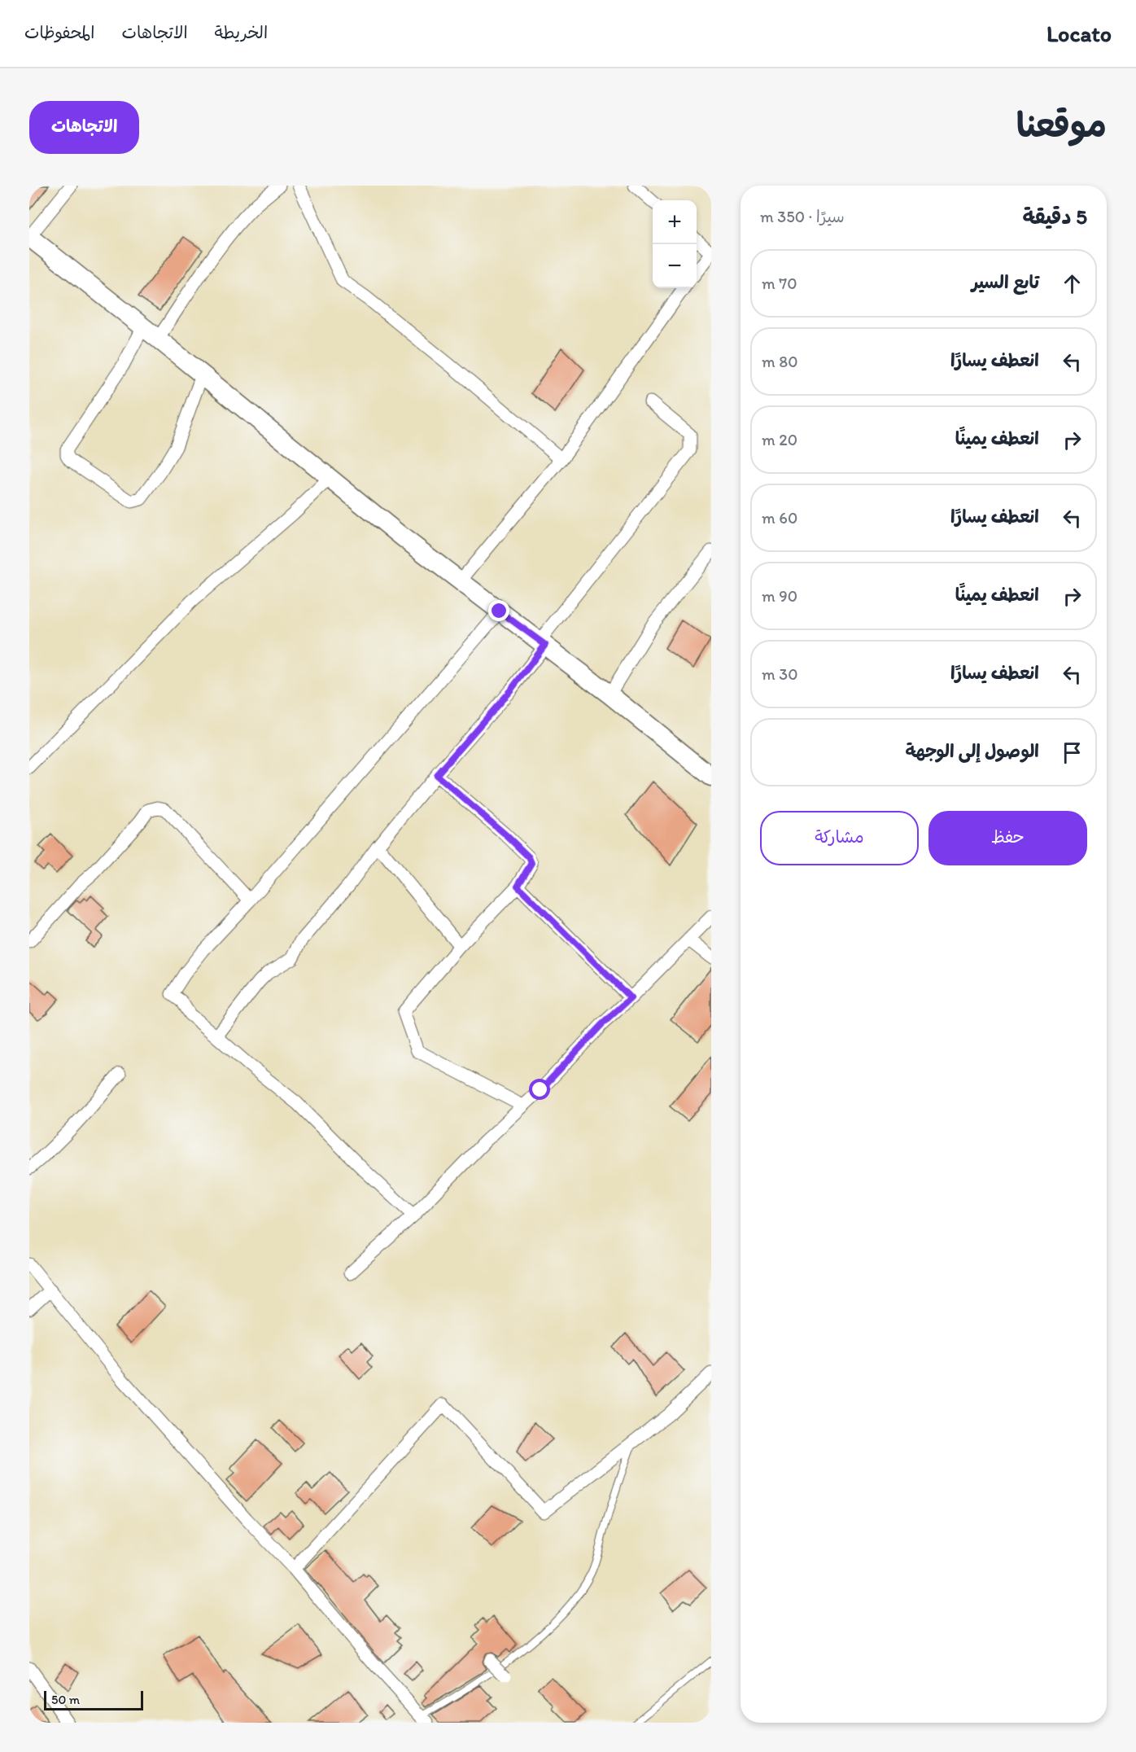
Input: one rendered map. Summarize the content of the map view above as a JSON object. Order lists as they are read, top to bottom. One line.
{"scale_bar":"50 m","page":{"header":"Locato","nav":["الخريطة","الاتجاهات","المحفوظات"],"title":"موقعنا","buttons":["الاتجاهات",["حفظ","مشاركة"]],"heading":["5 دقيقة","سيرًا · 350 m"],"map_buttons":["+","−"],"list":[["تابع السير","70 m"],["انعطف يسارًا","80 m"],["انعطف يمينًا","20 m"],["انعطف يسارًا","60 m"],["انعطف يمينًا","90 m"],["انعطف يسارًا","30 m"],"الوصول إلى الوجهة"],"scale":"50 m"}}
